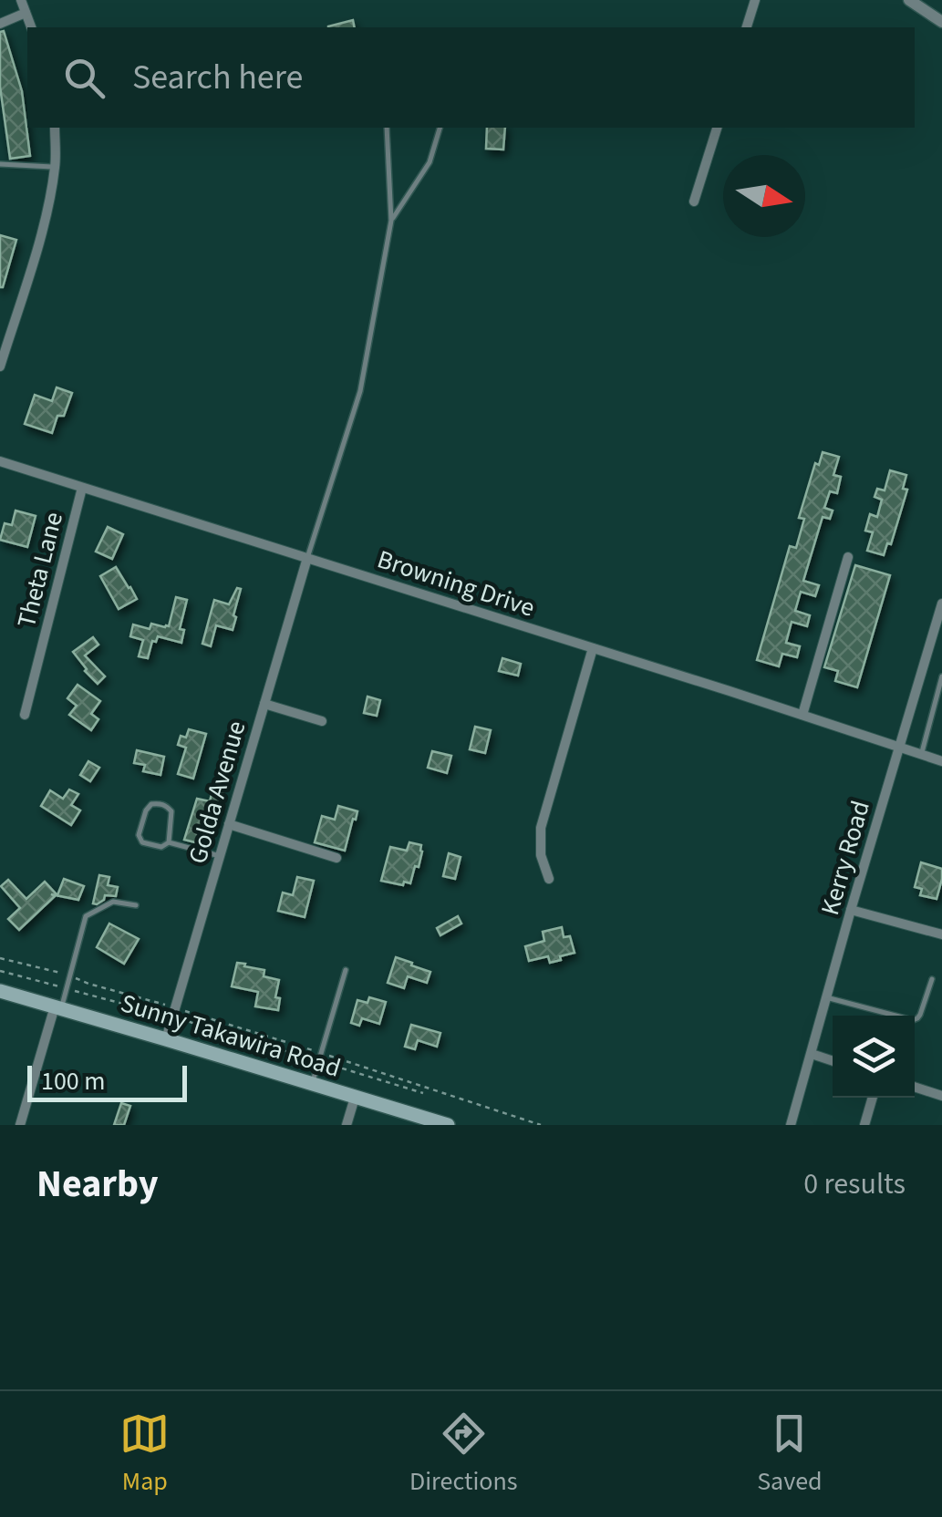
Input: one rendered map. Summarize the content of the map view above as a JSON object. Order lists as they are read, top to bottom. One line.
{"streets":{"main road":["Sunny Takawira Road"],"street":["Theta Lane","Browning Drive","Golda Avenue","Kerry Road"]},"crossings":[["Theta Lane","Browning Drive"],["Browning Drive","Golda Avenue"],["Browning Drive","Kerry Road"],["Golda Avenue","Sunny Takawira Road"]],"scale_bar":"100 m","north":"right","page":{"search":"Search here","scale":"100 m","heading":["Nearby","0 results"],"nav":["Map","Directions","Saved"]}}
